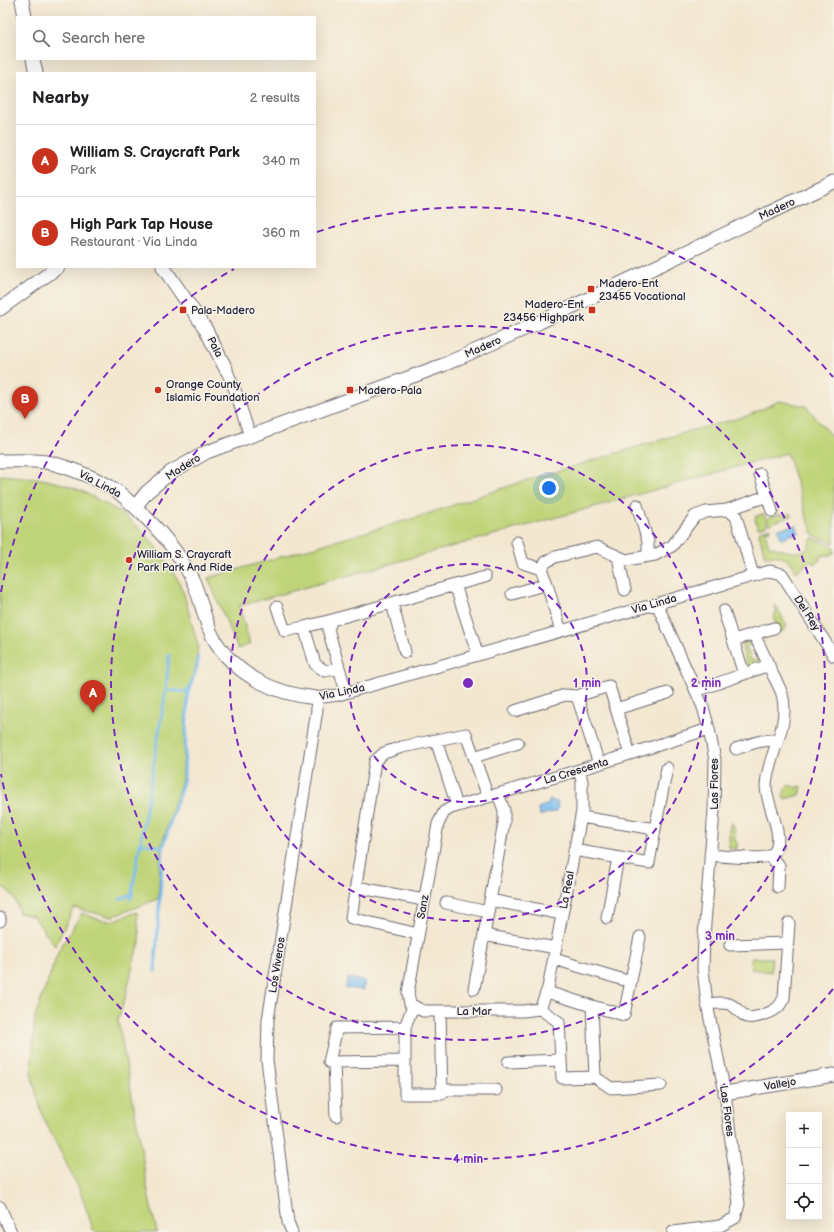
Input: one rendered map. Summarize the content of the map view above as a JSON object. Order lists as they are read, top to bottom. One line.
{"streets":{"street":["Madero","Pala","Via Linda","Del Rey","La Crescenta","Las Flores","La Real","Sanz","Los Viveros","La Mar","Vallejo"]},"crossings":[["Madero","Pala"],["Madero","Via Linda"],["Via Linda","Del Rey"],["Via Linda","Las Flores"],["Via Linda","Los Viveros"],["La Crescenta","Las Flores"],["La Crescenta","La Real"],["La Crescenta","Sanz"],["Las Flores","Vallejo"],["La Real","La Mar"],["Sanz","La Mar"]],"places":{"transit":["Madero-Ent 23455 Vocational","Pala-Madero","Madero-Ent 23456 Highpark","Madero-Pala"],"other":["Orange County Islamic Foundation","William S. Craycraft Park Park And Ride"]},"page":{"search":"Search here","heading":["Nearby","2 results"],"list":[{"mark":"A","name":"William S. Craycraft Park","note":"Park","value":"340 m"},{"mark":"B","name":"High Park Tap House","note":"Restaurant · Via Linda","value":"360 m"}],"pins":["B","A"],"map_buttons":["+","−"]},"rings":["1 min","2 min","3 min","4 min"]}
